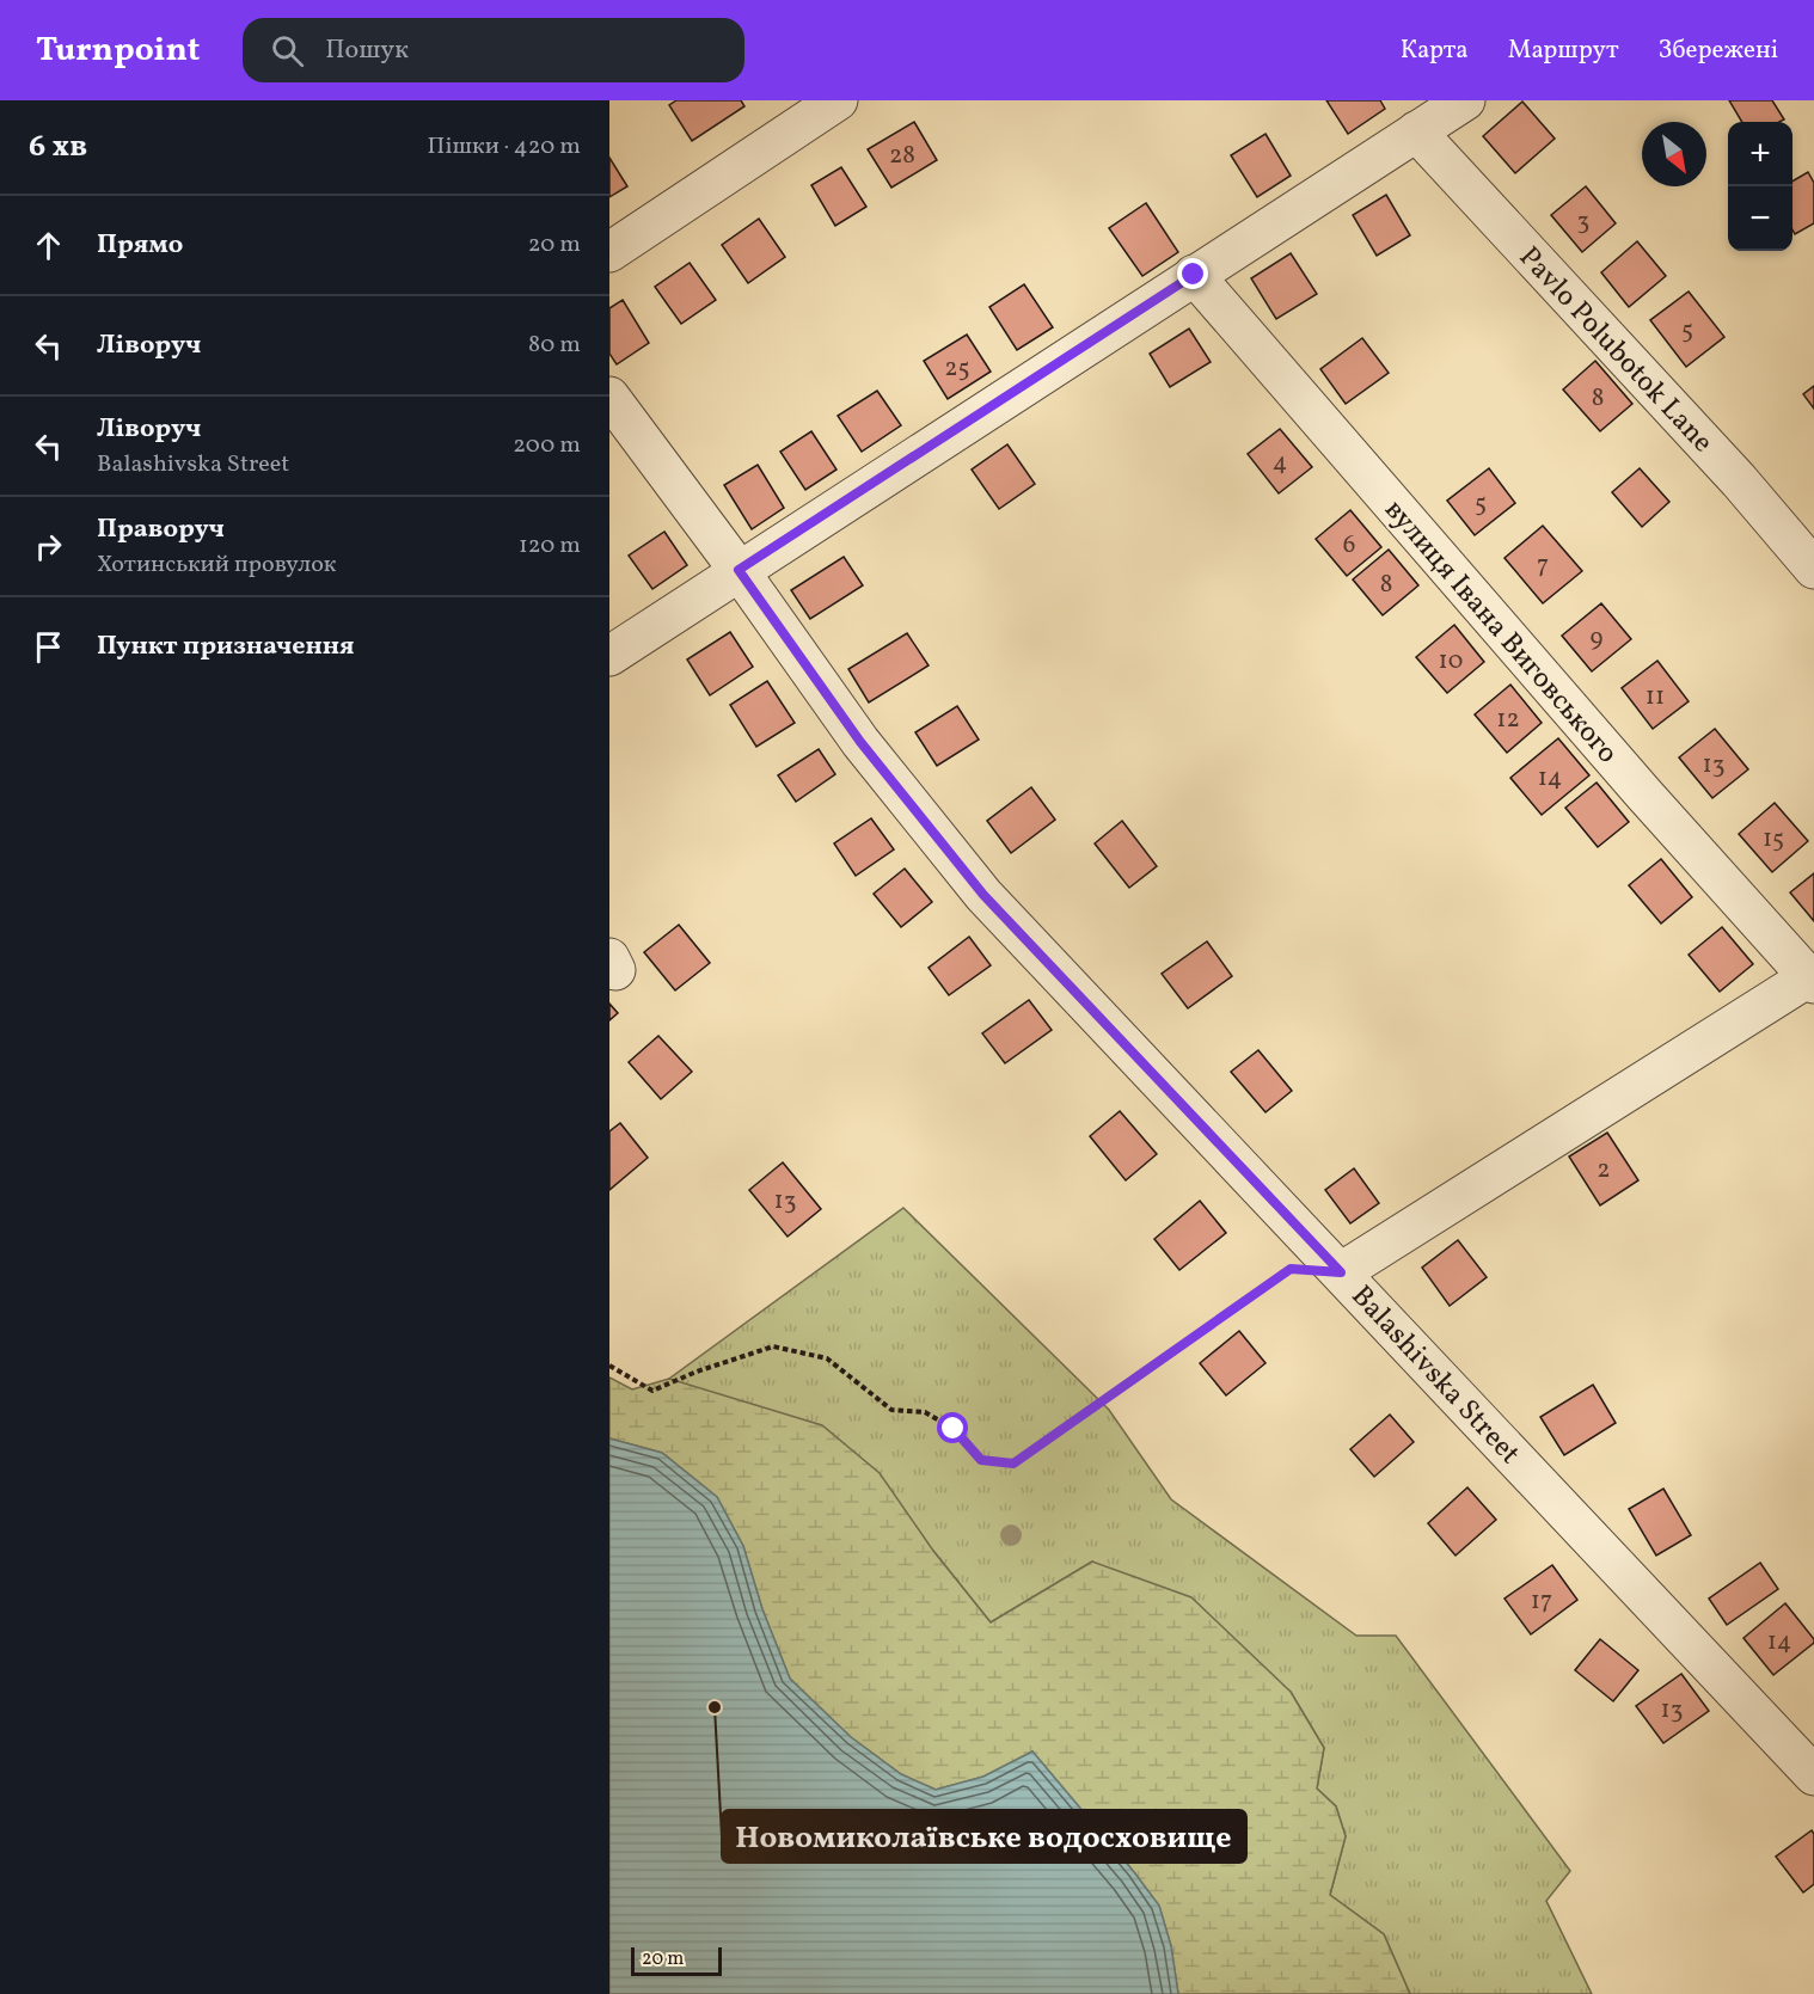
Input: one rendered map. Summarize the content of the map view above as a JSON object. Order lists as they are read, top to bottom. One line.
{"streets":{"street":["Pavlo Polubotok Lane","вулиця Івана Виговського","Balashivska Street"]},"places":["Новомиколаївське водосховище"],"house_numbers":["28","3","5","25","8","4","5","6","7","8","9","10","11","12","13","14","15","2","13","17","14","13"],"scale_bar":"20 m","north":"bottom right","page":{"header":"Turnpoint","search":"Пошук","nav":["Карта","Маршрут","Збережені"],"heading":["6 хв","Пішки · 420 m"],"map_buttons":["+","−"],"list":[["Прямо","20 m"],["Ліворуч","80 m"],["Ліворуч","Balashivska Street","200 m"],["Праворуч","Хотинський провулок","120 m"],"Пункт призначення"],"scale":"20 m"}}
